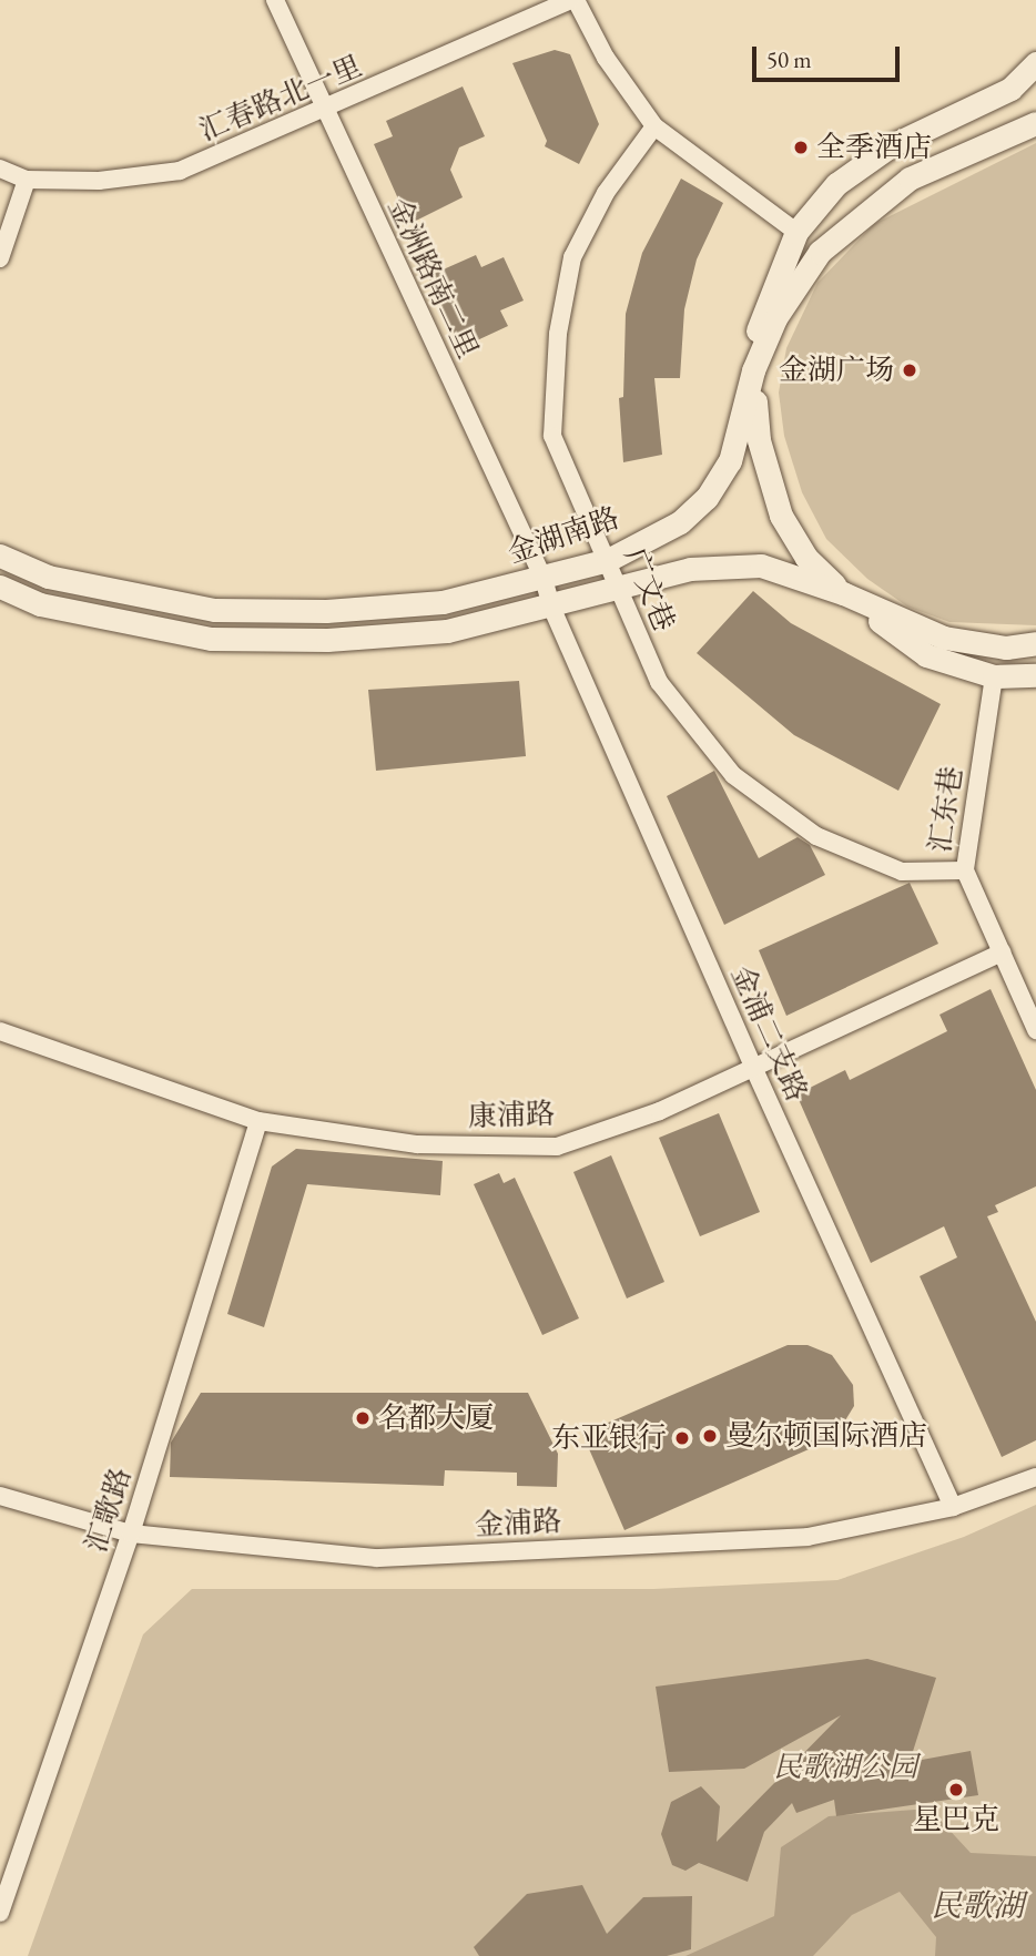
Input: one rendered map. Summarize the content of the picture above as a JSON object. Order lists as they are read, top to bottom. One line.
{"streets":{"main road":["金湖南路"],"street":["汇春路北一里","金洲路南二里","广文巷","汇东巷","金浦二支路","康浦路","汇歌路","金浦路"]},"crossings":[["汇春路北一里","金洲路南二里"],["金洲路南二里","金湖南路"],["金洲路南二里","金浦二支路"],["金湖南路","广文巷"],["金湖南路","金浦二支路"],["广文巷","汇东巷"],["汇东巷","康浦路"],["金浦二支路","康浦路"],["金浦二支路","金浦路"],["康浦路","汇歌路"],["汇歌路","金浦路"]],"water":["民歌湖"],"parks":["民歌湖公园"],"places":["全季酒店","金湖广场","名都大厦","曼尔顿国际酒店","东亚银行","星巴克"],"scale_bar":"50 m"}
